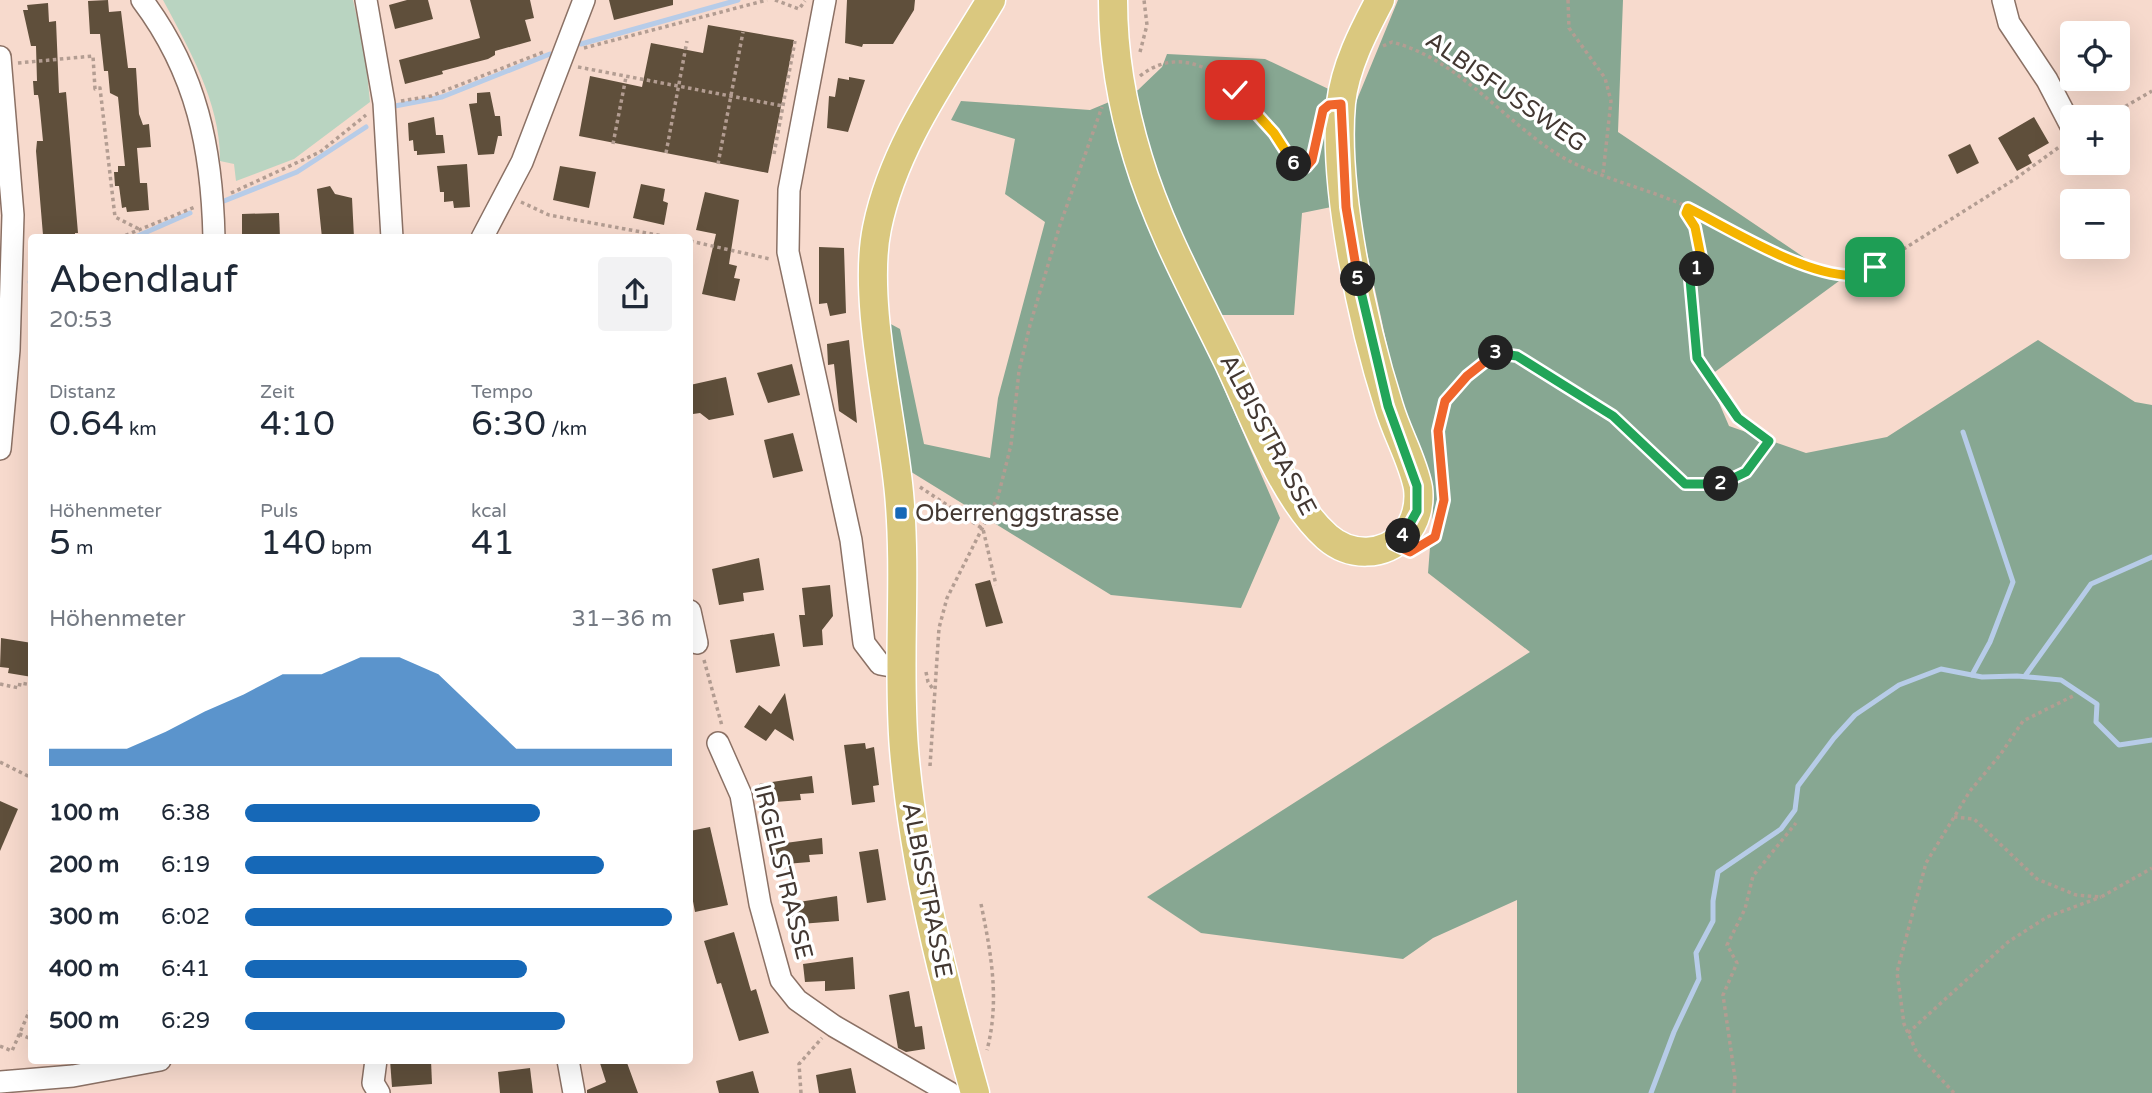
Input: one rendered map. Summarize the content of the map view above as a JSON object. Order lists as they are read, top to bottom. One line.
{"streets":{"main road":["ALBISSTRASSE"],"street":["IRGELSTRASSE"],"path":["ALBISFUSSWEG"]},"places":{"transit":["Oberrenggstrasse"]},"page":{"map_buttons":["+","−"],"pins":["6","1","5","3","2","4"],"heading":["Abendlauf","20:53"],"stats":[["Distanz","0.64 km"],["Zeit","4:10"],["Tempo","6:30 /km"],["Höhenmeter","5 m"],["Puls","140 bpm"],["kcal","41"]],"chart":["Höhenmeter","31–36 m"],"list":[{"name":"100 m","note":"6:38"},{"name":"200 m","note":"6:19"},{"name":"300 m","note":"6:02"},{"name":"400 m","note":"6:41"},{"name":"500 m","note":"6:29"}]}}
